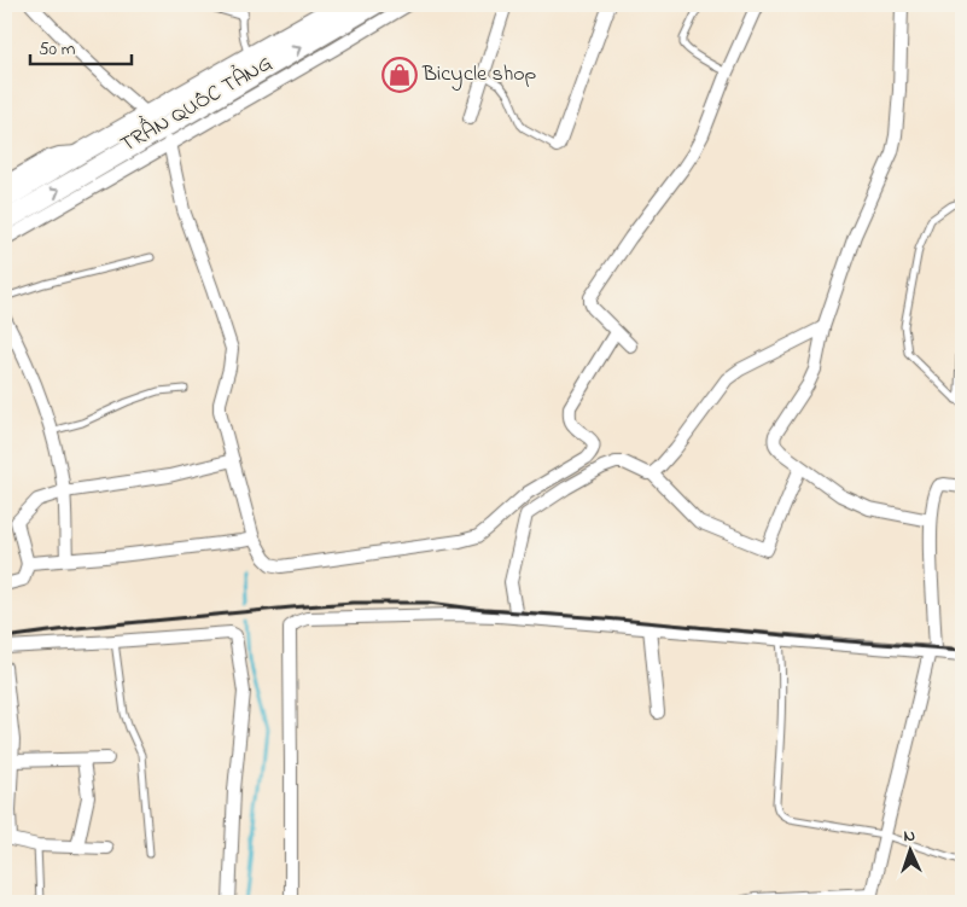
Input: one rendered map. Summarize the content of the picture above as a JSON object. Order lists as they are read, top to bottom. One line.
{"streets":{"street":["TRẦN QUỐC TẢNG"]},"places":{"shop":["Bicycle shop"]},"scale_bar":"50 m","north":"top"}
